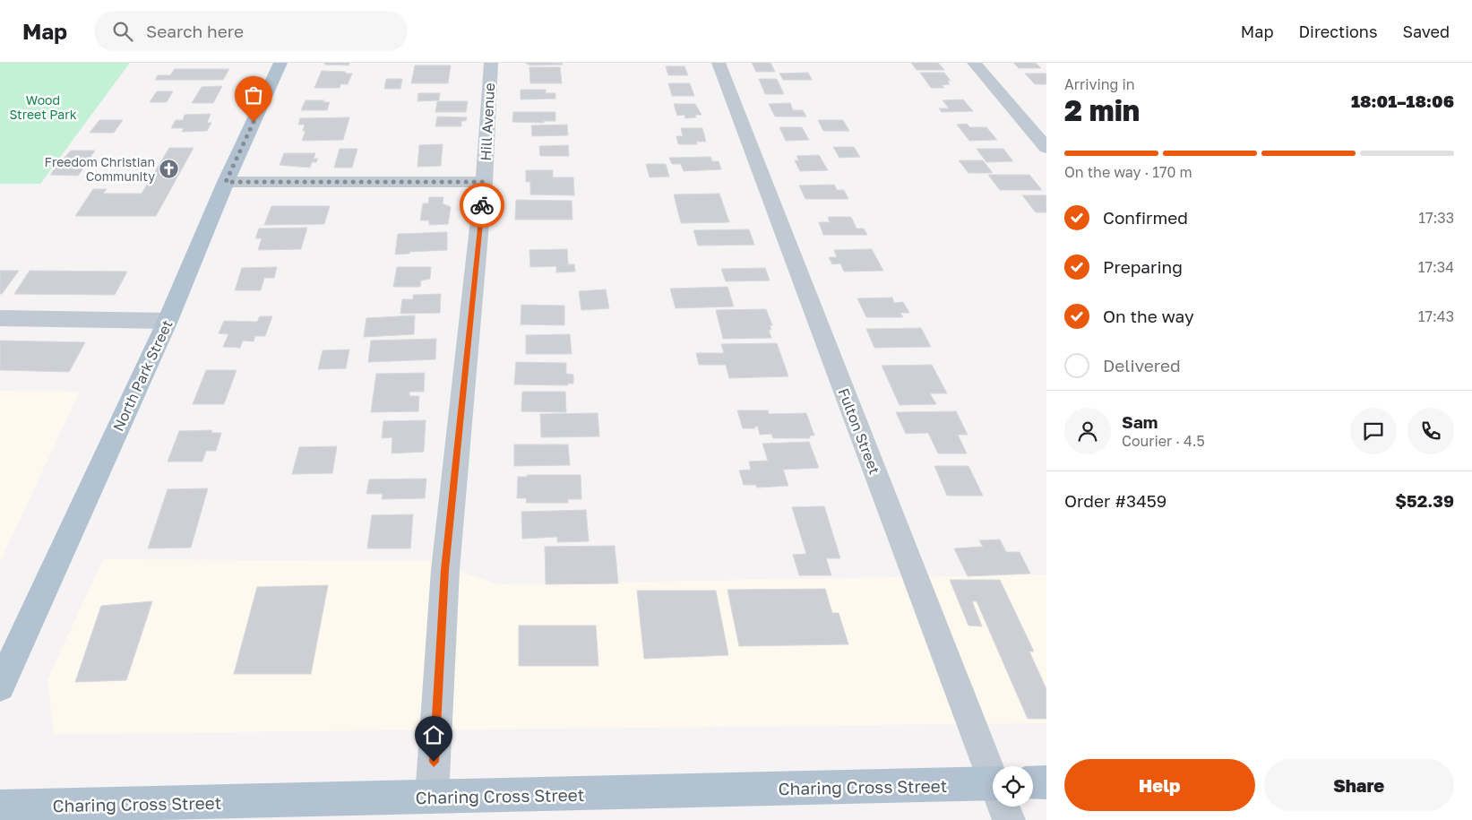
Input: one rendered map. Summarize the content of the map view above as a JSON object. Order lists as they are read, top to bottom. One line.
{"streets":{"main road":["North Park Street","Charing Cross Street"],"street":["Hill Avenue","Fulton Street"]},"crossings":[["Hill Avenue","Charing Cross Street"]],"parks":["Wood Street Park"],"places":{"church":["Freedom Christian Community"]},"page":{"header":"Map","search":"Search here","nav":["Map","Directions","Saved"],"heading":["2 min","Arriving in","18:01–18:06"],"panel":["Sam","Courier · 4.5","Order #3459","$52.39"],"bar":"On the way · 170 m","list":[["Confirmed","17:33"],["Preparing","17:34"],["On the way","17:43"],"Delivered"],"buttons":["Help","Share"]}}
